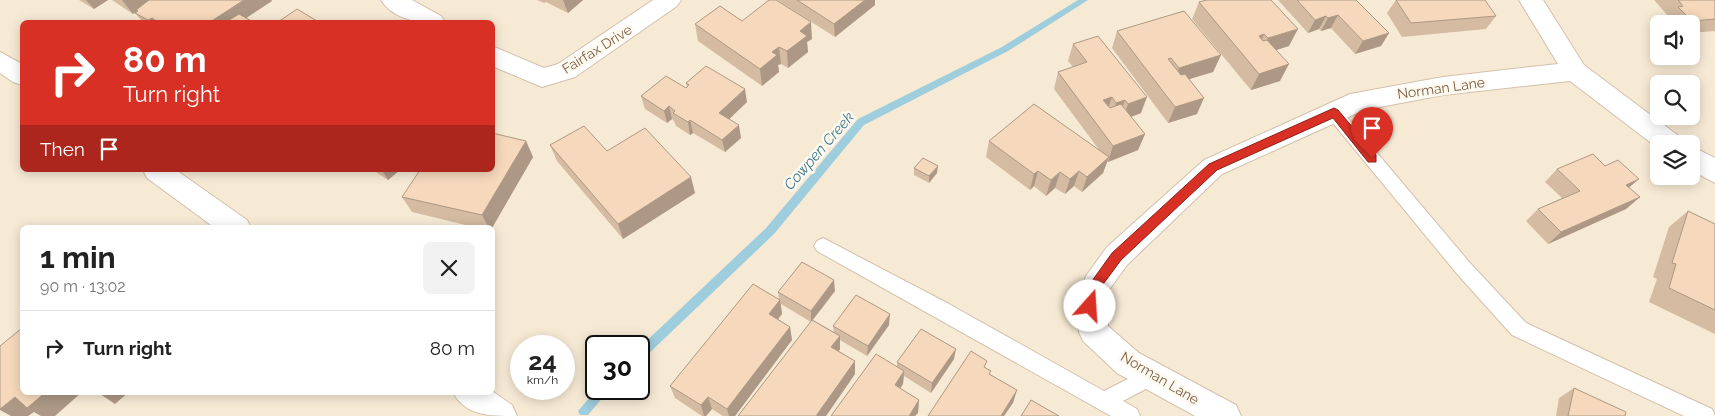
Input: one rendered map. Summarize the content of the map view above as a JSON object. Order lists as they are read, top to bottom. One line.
{"streets":{"street":["Fairfax Drive","Norman Lane"]},"water":["Cowpen Creek"],"page":{"turn":["80 m","Turn right"],"then":"Then","heading":["1 min","90 m · 13:02"],"list":[{"name":"Turn right","value":"80 m"}],"speed":"24 km/h","limit":"30"}}
